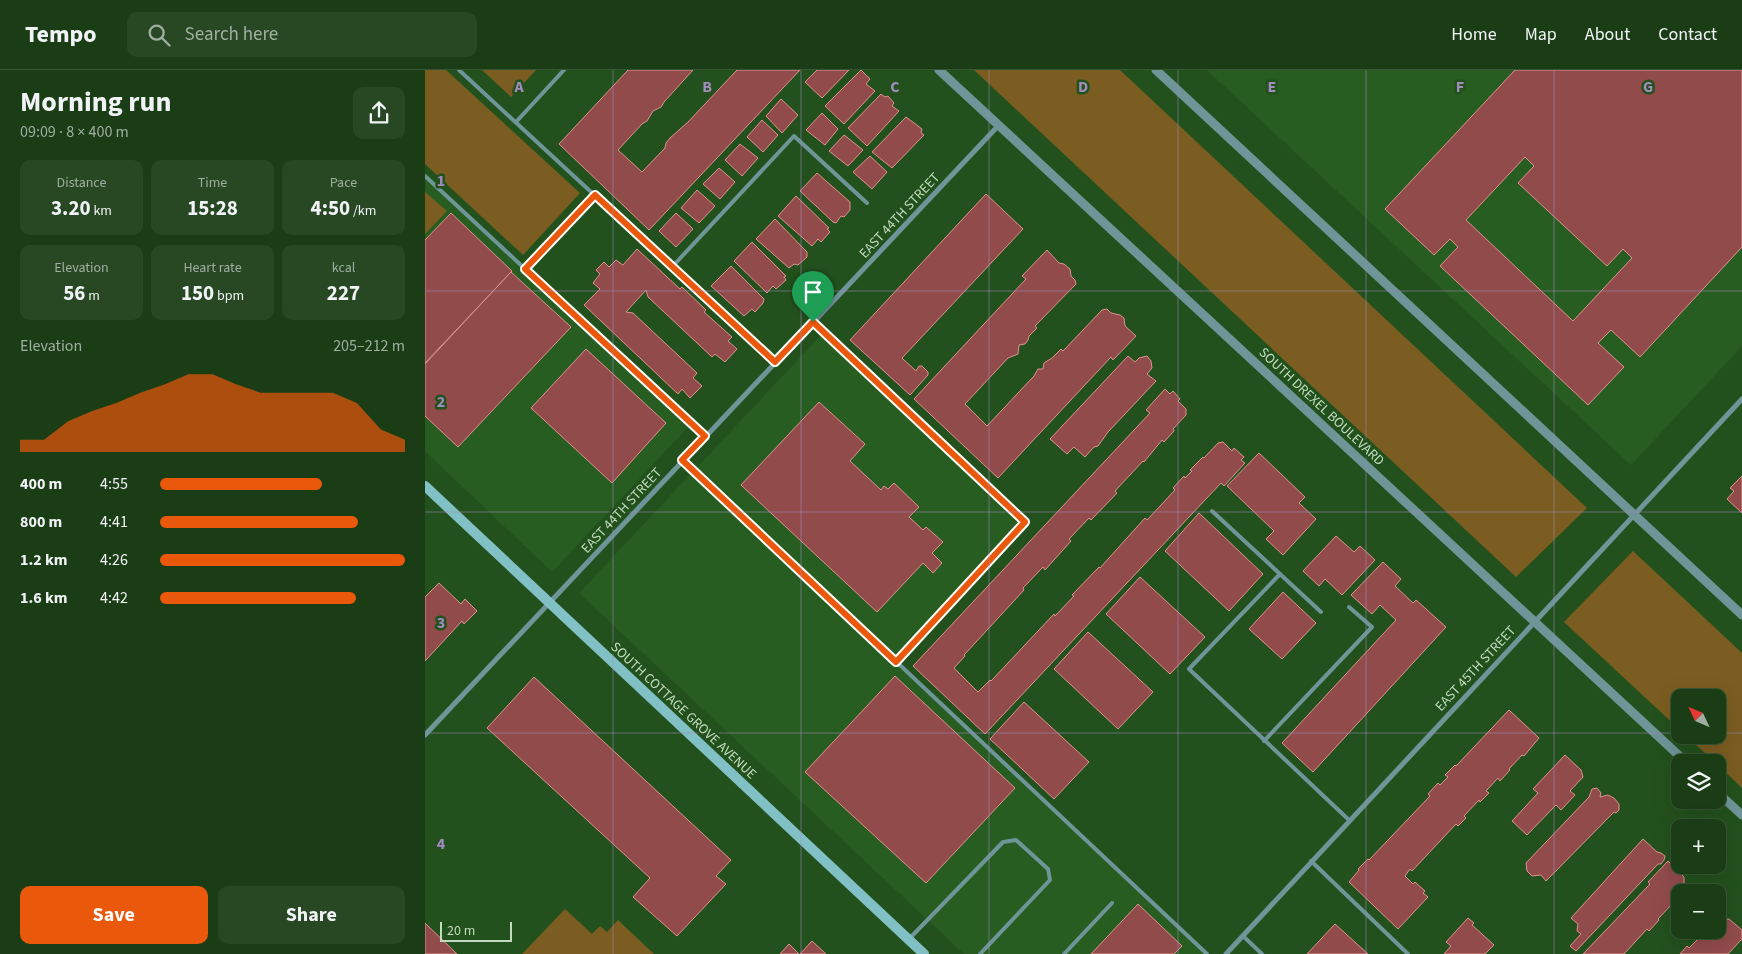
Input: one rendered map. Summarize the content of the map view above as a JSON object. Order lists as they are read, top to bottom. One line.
{"streets":{"main road":["SOUTH COTTAGE GROVE AVENUE"],"street":["EAST 44TH STREET","SOUTH DREXEL BOULEVARD","EAST 45TH STREET"]},"crossings":[["EAST 44TH STREET","SOUTH DREXEL BOULEVARD"],["EAST 44TH STREET","SOUTH COTTAGE GROVE AVENUE"],["SOUTH DREXEL BOULEVARD","EAST 45TH STREET"]],"scale_bar":"20 m","north":"top left","page":{"header":"Tempo","search":"Search here","nav":["Home","Map","About","Contact"],"heading":["Morning run","09:09 · 8 × 400 m"],"stats":[["Distance","3.20 km"],["Time","15:28"],["Pace","4:50 /km"],["Elevation","56 m"],["Heart rate","150 bpm"],["kcal","227"]],"chart":["Elevation","205–212 m"],"list":[{"name":"400 m","note":"4:55"},{"name":"800 m","note":"4:41"},{"name":"1.2 km","note":"4:26"},{"name":"1.6 km","note":"4:42"}],"map_buttons":["+","−"],"buttons":["Save","Share"],"scale":"20 m"},"grid":{"columns":["A","B","C","D","E","F","G"],"rows":["1","2","3","4"]}}
